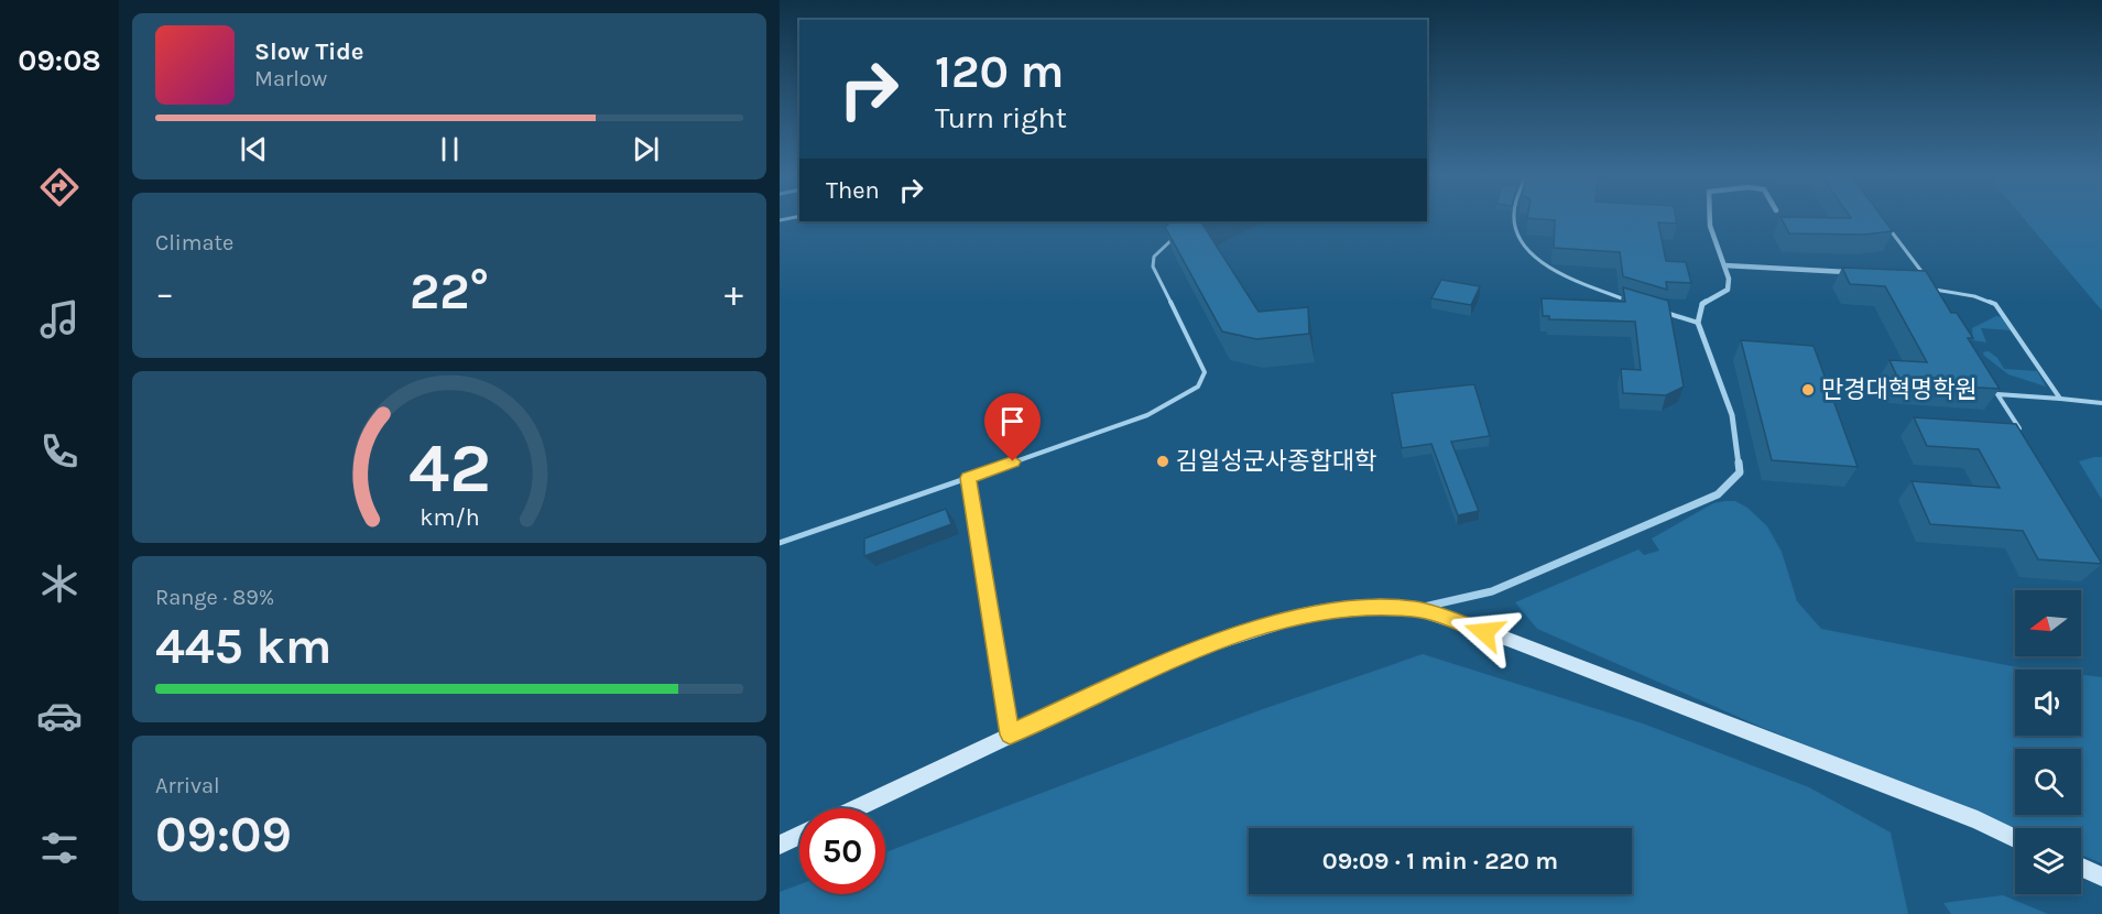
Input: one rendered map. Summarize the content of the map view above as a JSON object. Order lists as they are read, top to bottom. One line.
{"places":["만경대혁명학원","김일성군사종합대학"],"north":"left","page":{"tabs":"09:08","turn":["120 m","Turn right"],"song":["Slow Tide","Marlow"],"then":"Then","tile":["Climate",["Range · 89%","445 km"],["Arrival","09:09"]],"heat":["−","22°","+"],"limit":"50","trip":"09:09 · 1 min · 220 m","gauge":["42","km/h"]}}
